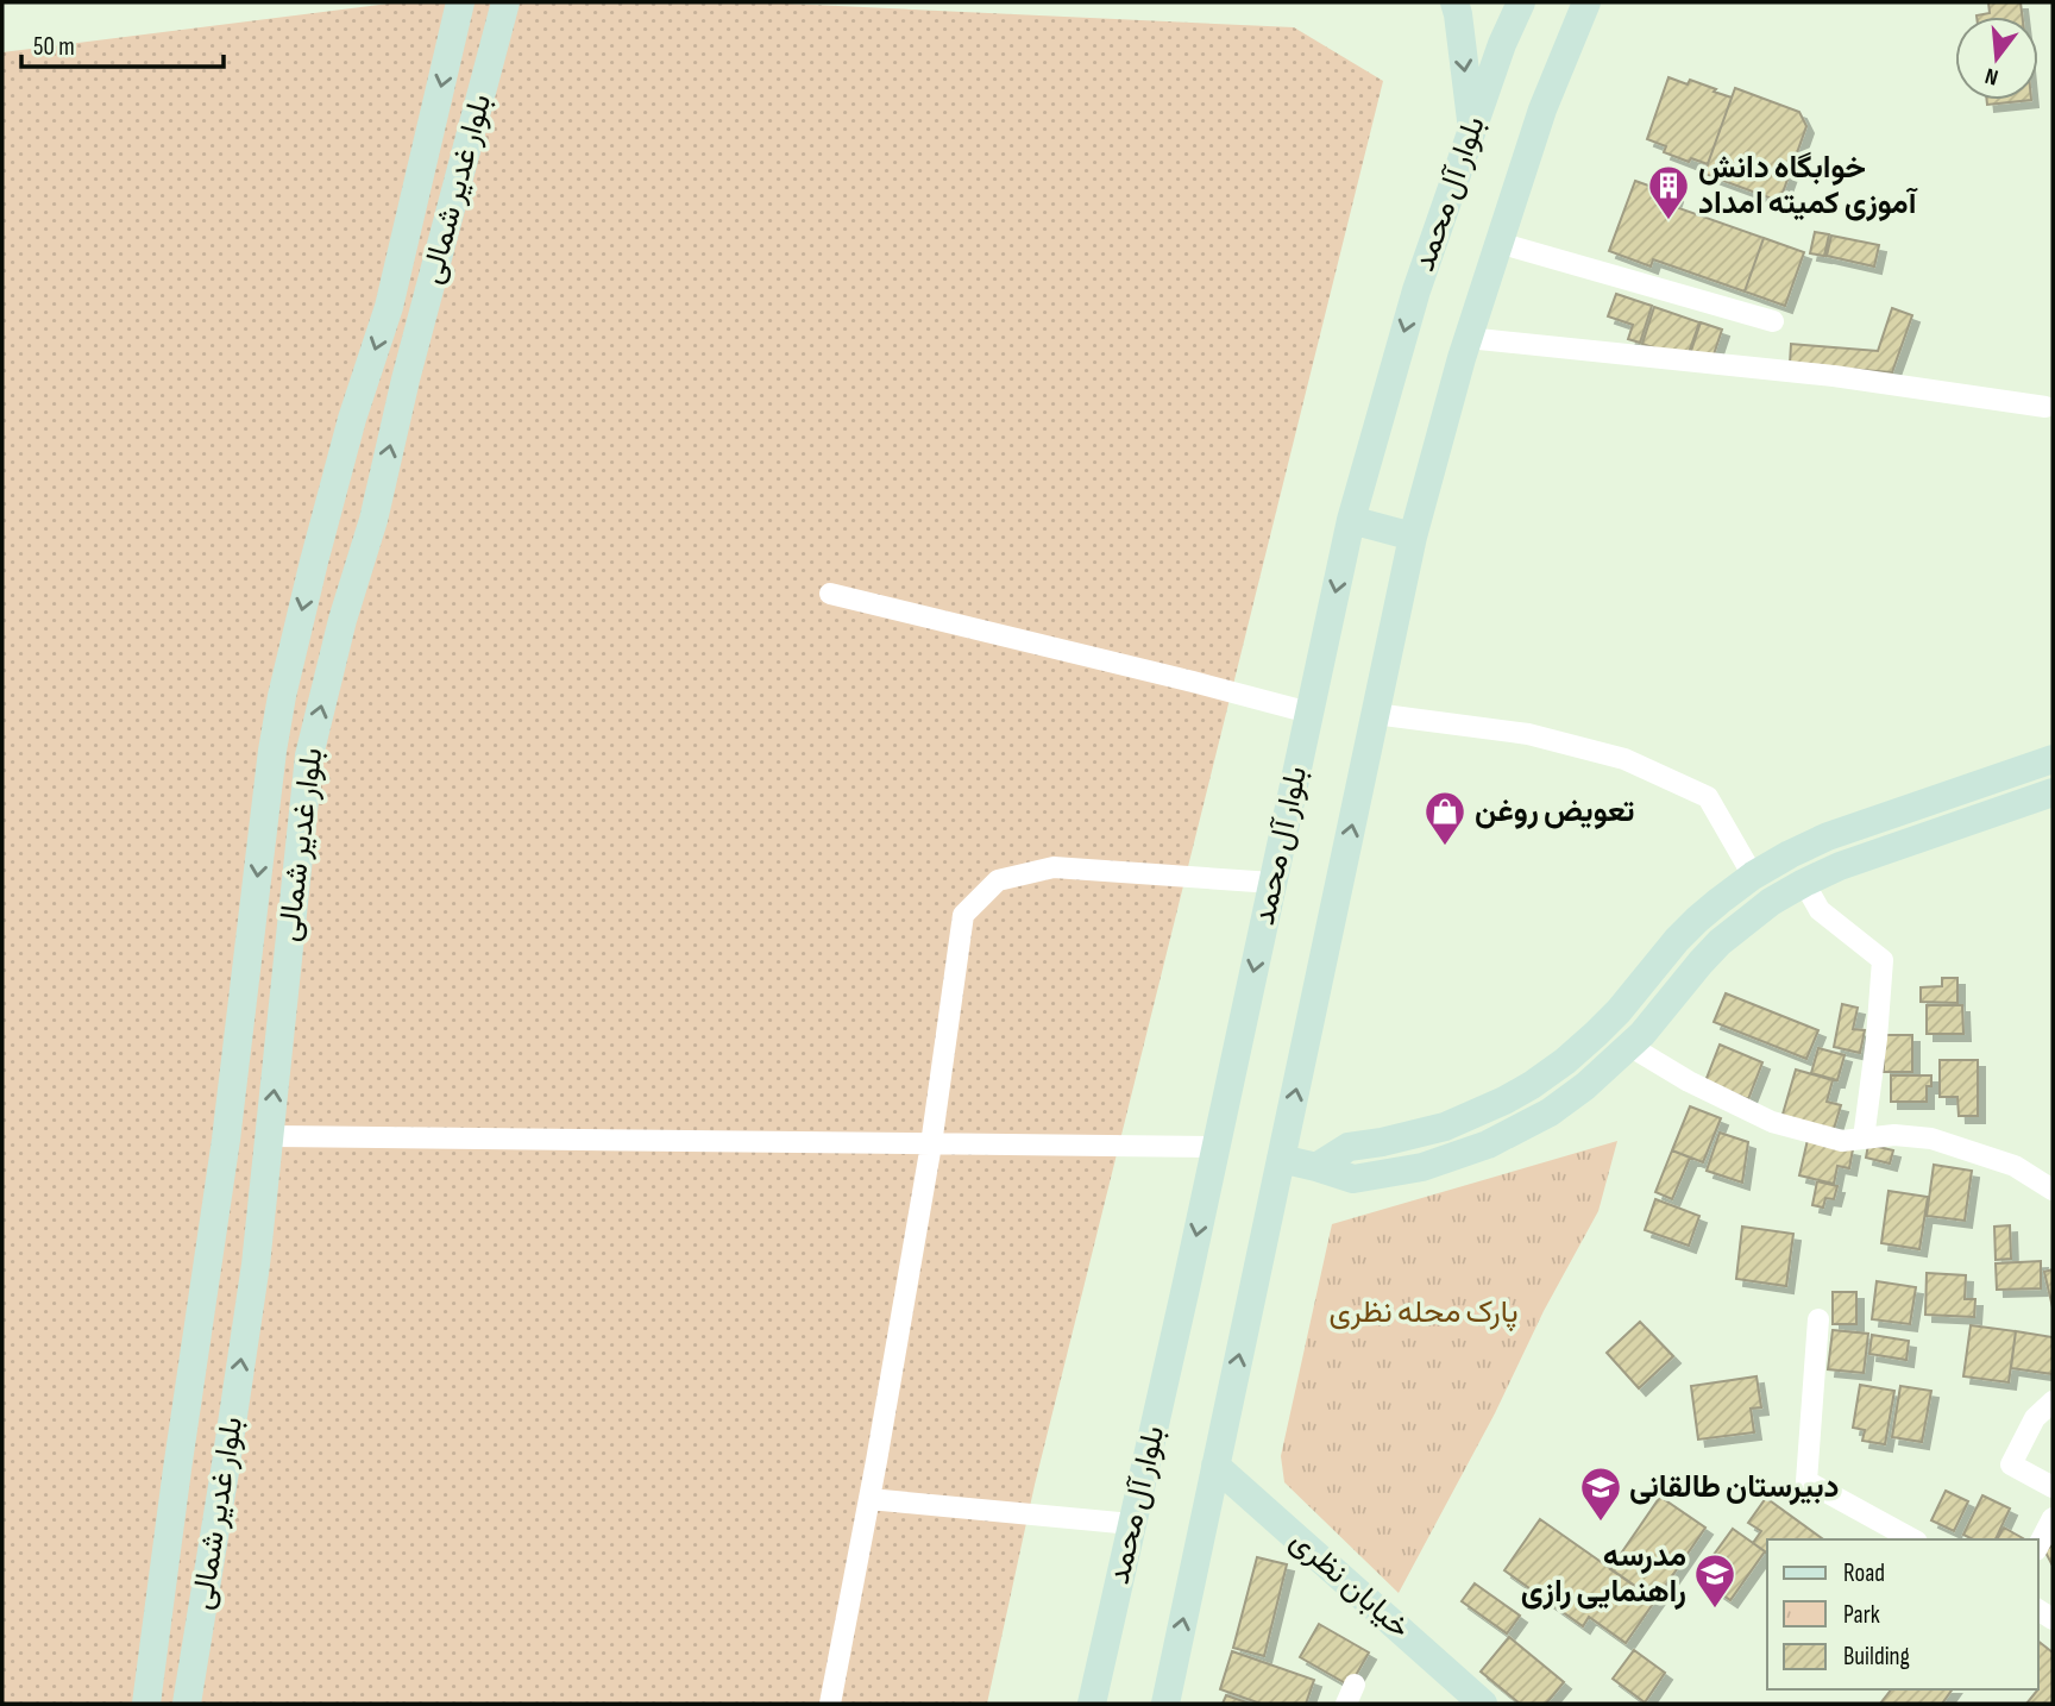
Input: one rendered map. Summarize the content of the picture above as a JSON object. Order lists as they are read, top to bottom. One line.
{"streets":{"main road":["بلوار غدیر شمالی","بلوار آل محمد","خیابان نظری"]},"crossings":[["بلوار آل محمد","خیابان نظری"]],"parks":["پارک محله نظری"],"places":{"building":["خوابگاه دانش آموزی کمیته امداد"],"shop":["تعویض روغن"],"school or university":["دبیرستان طالقانی","مدرسه راهنمایی رازی"]},"legend":["Road","Park","Building"],"scale_bar":"50 m","north":"bottom"}
